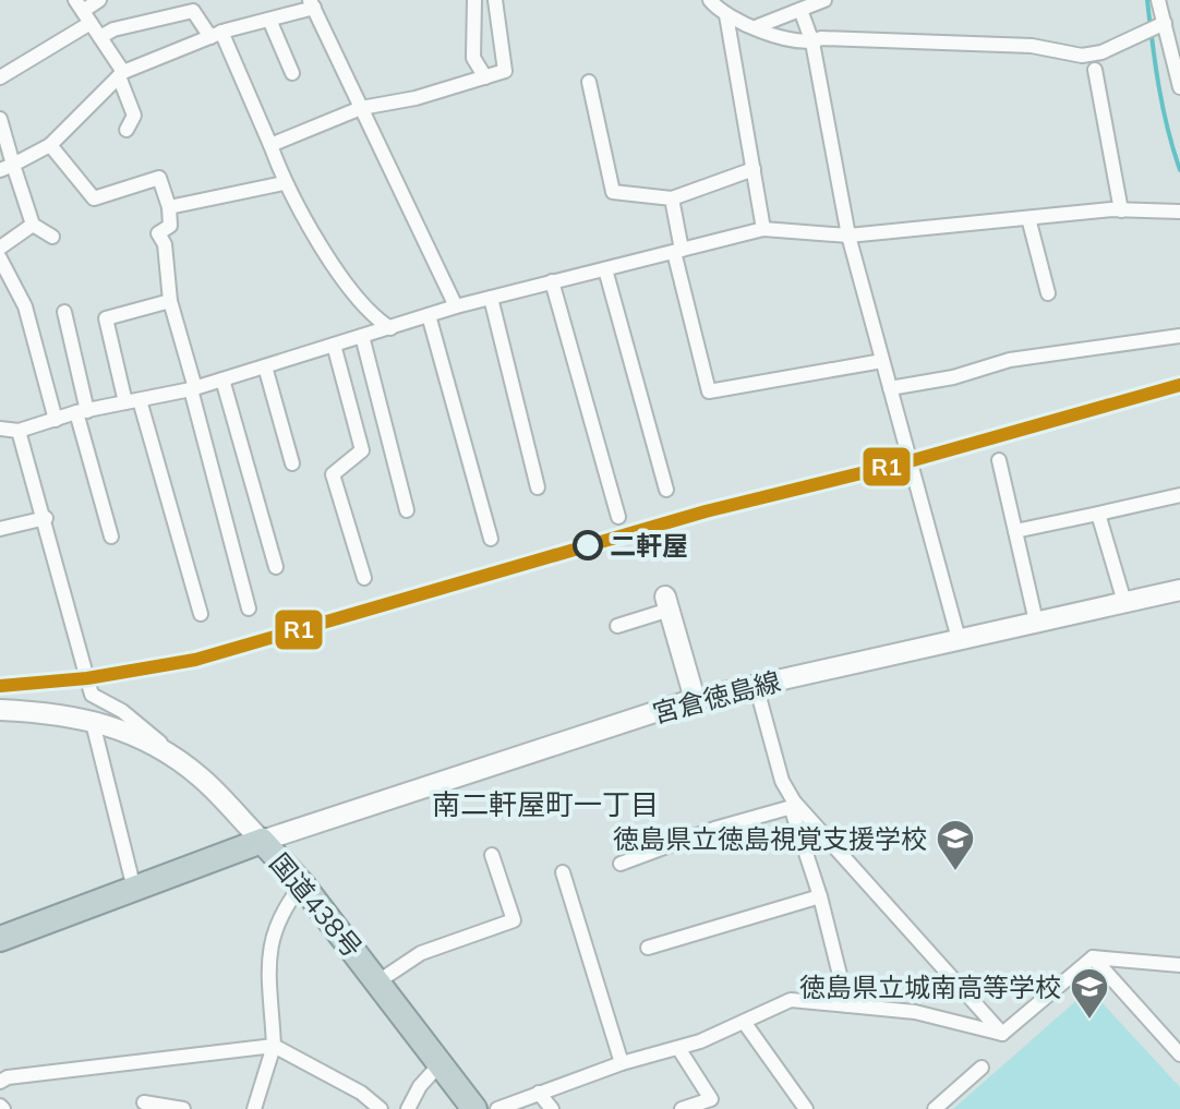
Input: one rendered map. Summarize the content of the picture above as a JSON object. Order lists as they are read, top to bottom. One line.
{"streets":{"highway":["国道438号"],"main road":["宮倉徳島線"]},"crossings":[["宮倉徳島線","国道438号"]],"districts":["南二軒屋町一丁目"],"places":{"other":["二軒屋"],"school or university":["徳島県立徳島視覚支援学校","徳島県立城南高等学校"]},"lines":["transit line R1"]}
